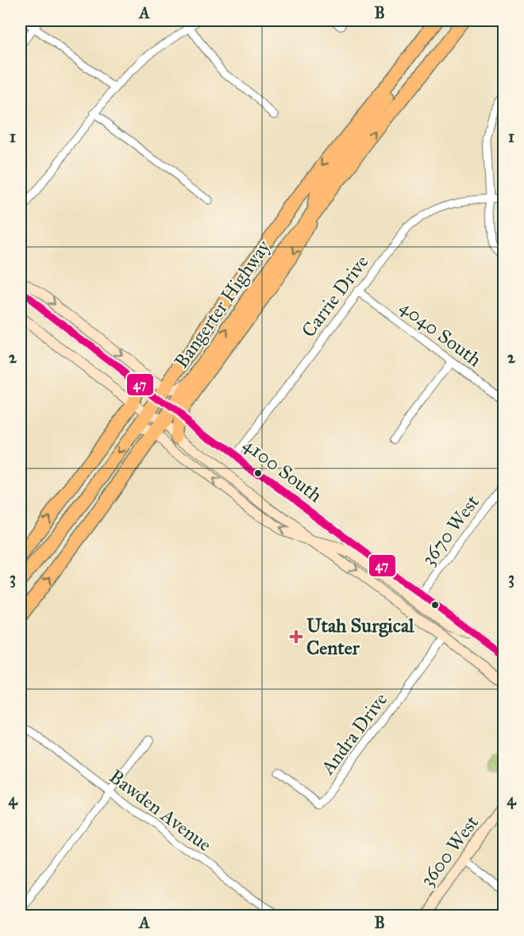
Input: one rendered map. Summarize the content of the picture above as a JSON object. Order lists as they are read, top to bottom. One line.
{"streets":{"highway":["Bangerter Highway"],"main road":["4100 South","3600 West"],"street":["Carrie Drive","4040 South","3670 West","Andra Drive","Bawden Avenue"]},"crossings":[["Carrie Drive","4040 South"],["Carrie Drive","4100 South"],["Bangerter Highway","4100 South"],["4100 South","3670 West"],["4100 South","Andra Drive"]],"places":{"health":["Utah Surgical Center"]},"lines":["transit line 47"],"grid":{"columns":["A","B"],"rows":["1","2","3","4"]}}
